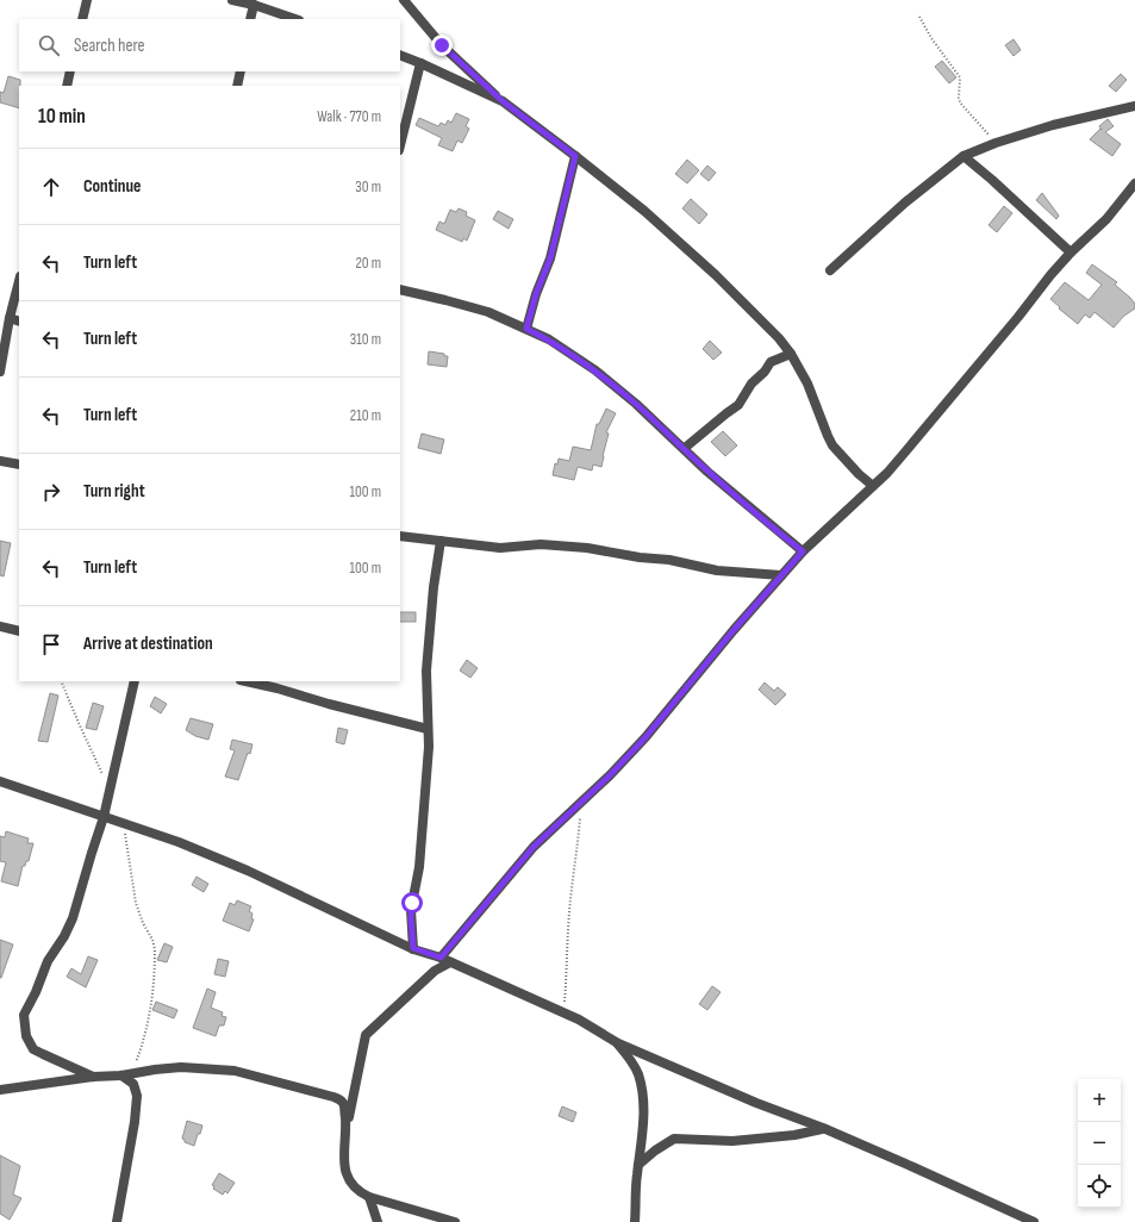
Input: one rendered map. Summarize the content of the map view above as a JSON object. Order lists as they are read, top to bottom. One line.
{"page":{"search":"Search here","heading":["10 min","Walk · 770 m"],"list":[["Continue","30 m"],["Turn left","20 m"],["Turn left","310 m"],["Turn left","210 m"],["Turn right","100 m"],["Turn left","100 m"],"Arrive at destination"],"map_buttons":["+","−"]}}
